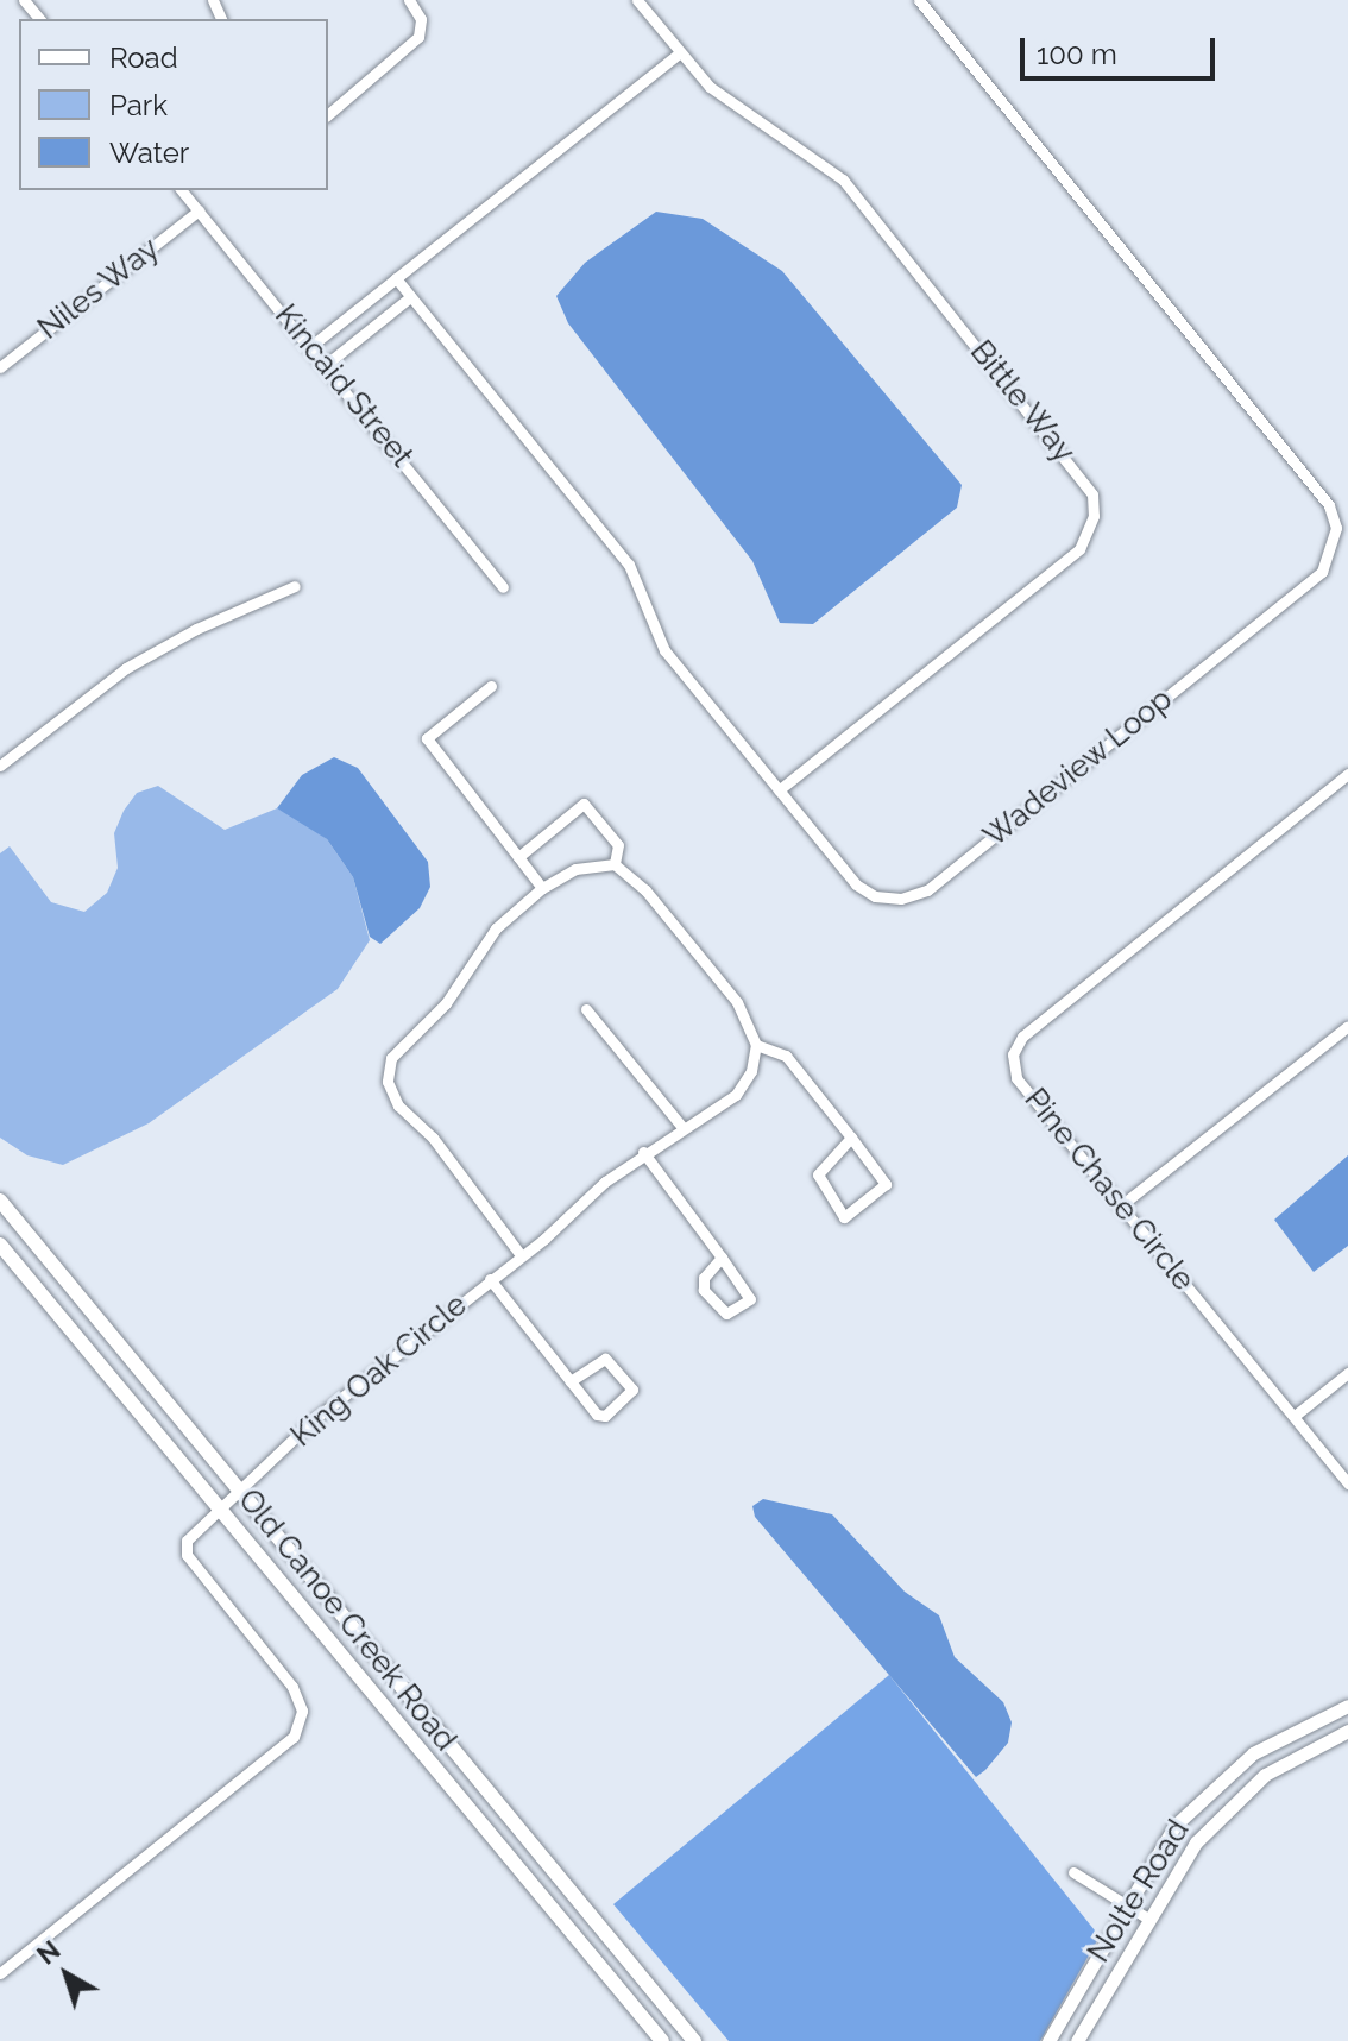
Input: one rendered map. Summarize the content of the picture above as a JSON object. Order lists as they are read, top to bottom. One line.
{"streets":{"main road":["Old Canoe Creek Road"],"street":["Niles Way","Kincaid Street","Bittle Way","Wadeview Loop","Pine Chase Circle","King Oak Circle","Nolte Road"]},"crossings":[["Niles Way","Kincaid Street"],["Bittle Way","Wadeview Loop"],["King Oak Circle","Old Canoe Creek Road"]],"legend":["Road","Park","Water"],"scale_bar":"100 m","north":"top left"}
